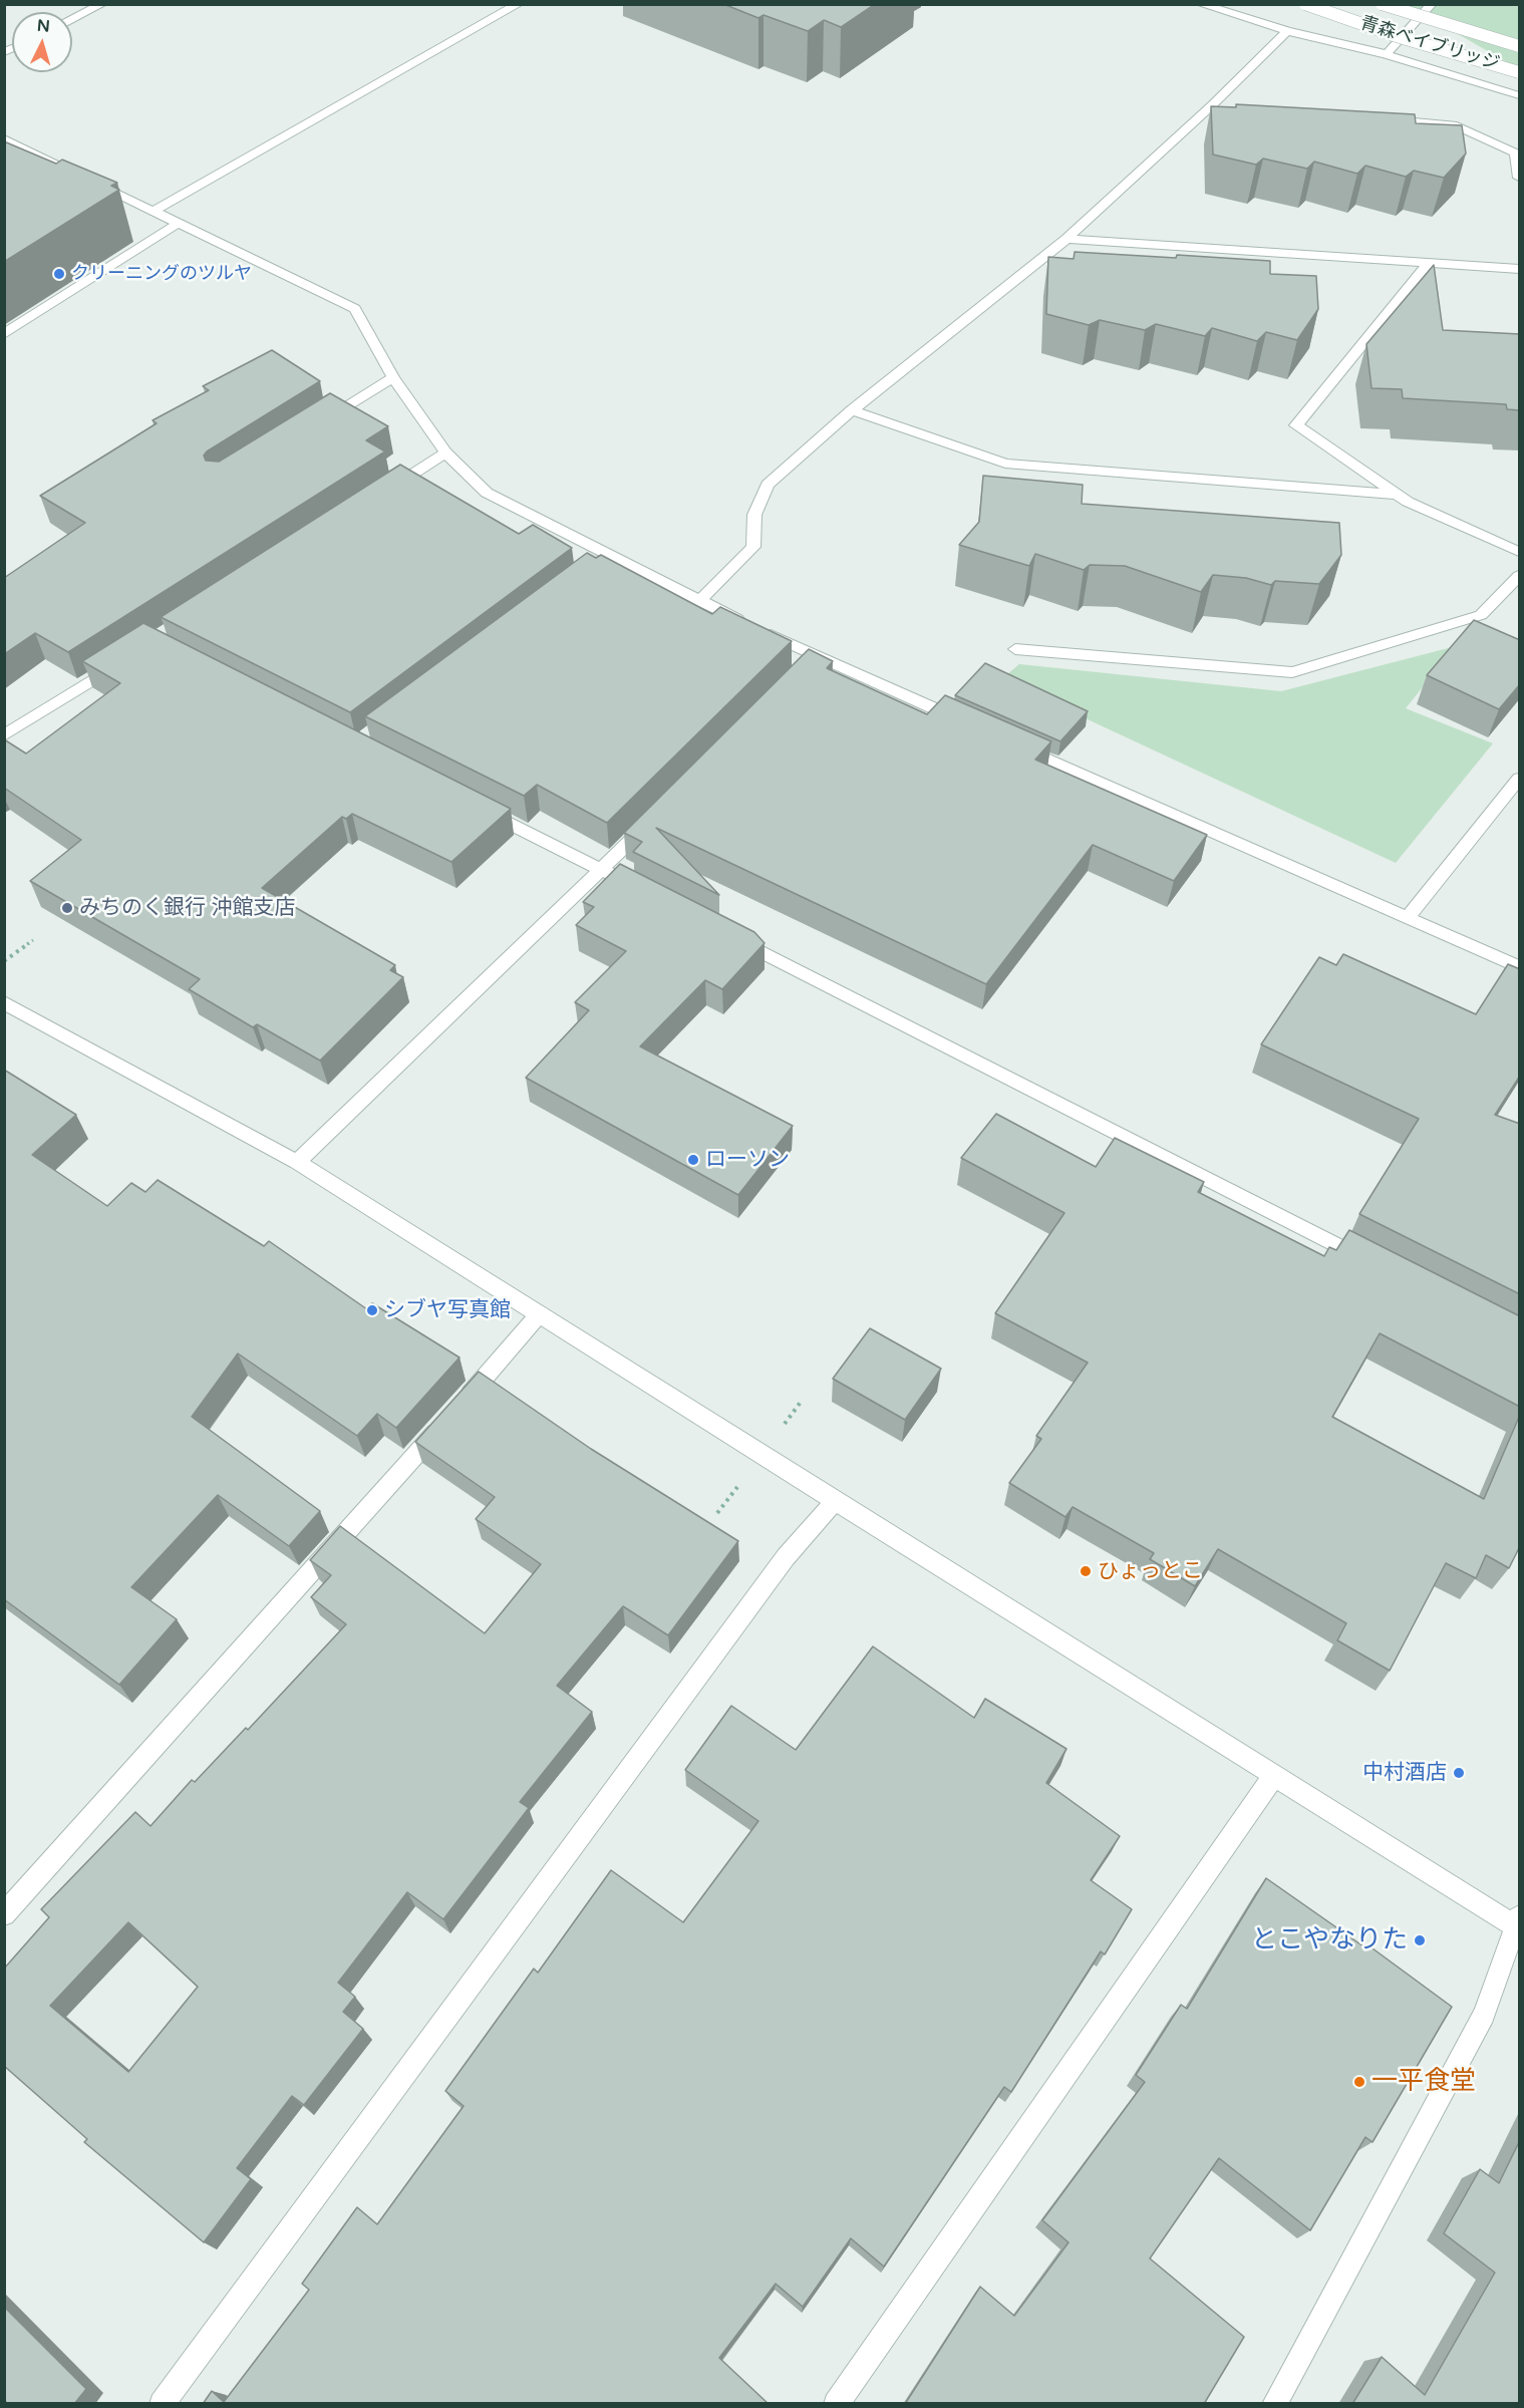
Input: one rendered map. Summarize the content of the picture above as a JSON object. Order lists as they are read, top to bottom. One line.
{"streets":{"street":["青森ベイブリッジ"]},"places":["クリーニングのツルヤ","みちのく銀行 沖館支店","ローソン","シブヤ写真館","ひょっとこ","中村酒店","とこやなりた","一平食堂"],"north":"top"}
